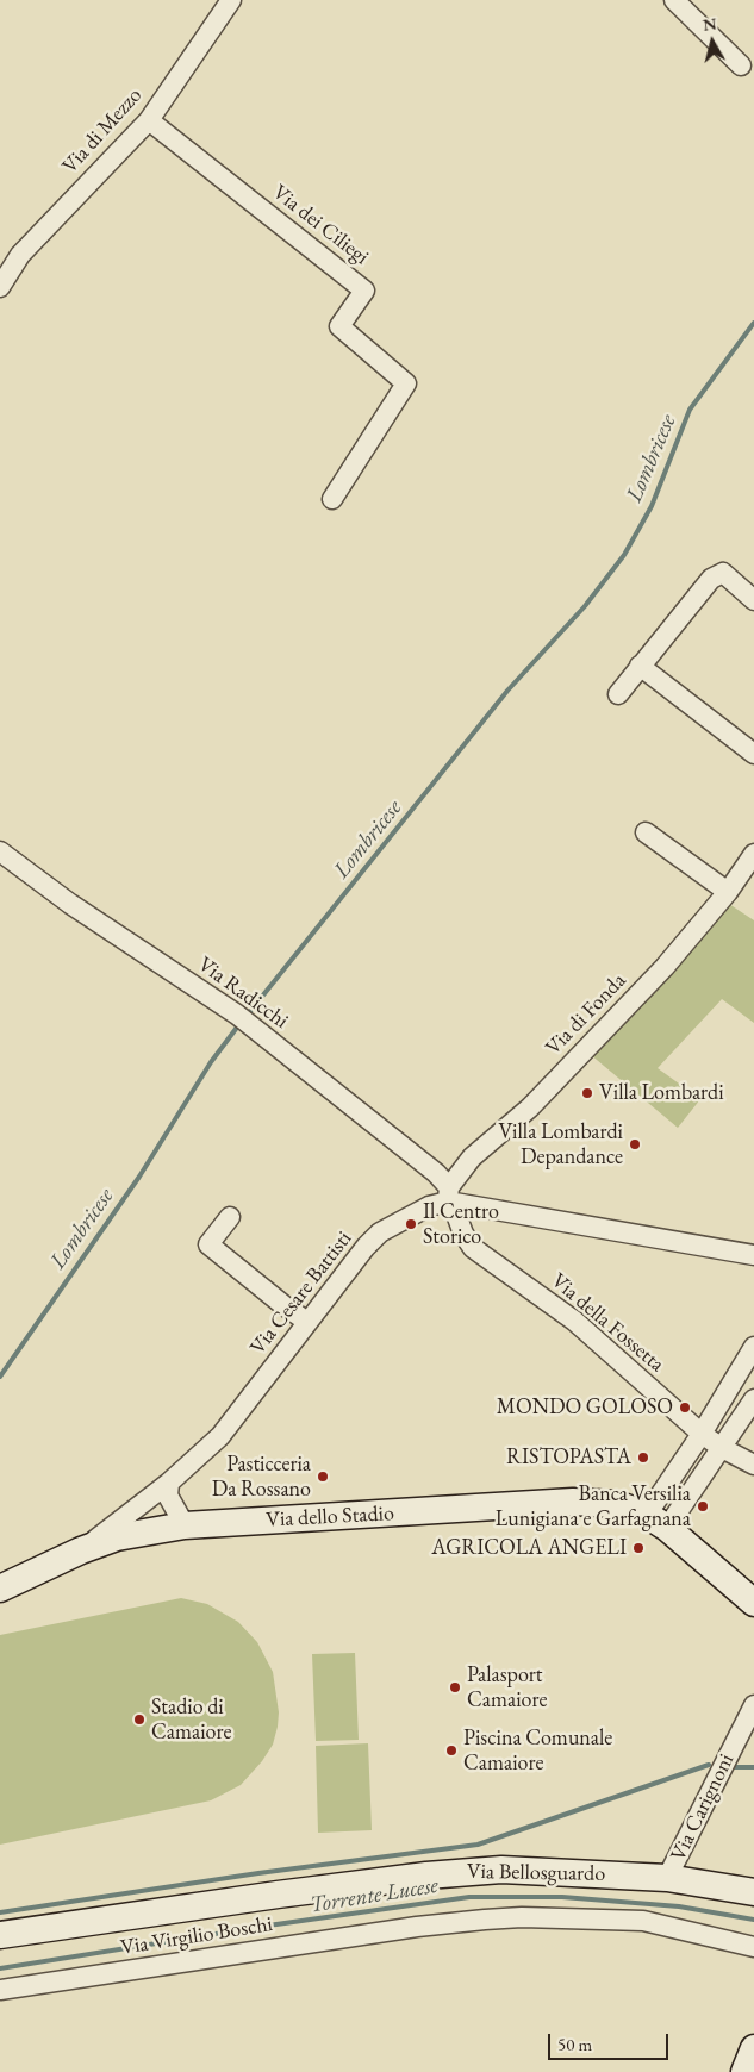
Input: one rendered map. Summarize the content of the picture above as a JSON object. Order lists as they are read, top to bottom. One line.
{"streets":{"street":["Via di Mezzo","Via dei Ciliegi","Via Radicchi","Via di Fonda","Via Cesare Battisti","Via della Fossetta","Via dello Stadio","Via Carignoni","Via Bellosguardo","Via Virgilio Boschi"]},"crossings":[["Via di Mezzo","Via dei Ciliegi"],["Via Radicchi","Via di Fonda"],["Via Radicchi","Via Cesare Battisti"],["Via Radicchi","Via della Fossetta"],["Via di Fonda","Via Cesare Battisti"],["Via di Fonda","Via della Fossetta"],["Via Cesare Battisti","Via della Fossetta"],["Via Cesare Battisti","Via dello Stadio"],["Via Carignoni","Via Bellosguardo"]],"water":["Lombricese","Torrente Lucese"],"places":["Villa Lombardi","Villa Lombardi Depandance","Il Centro Storico","MONDO GOLOSO","RISTOPASTA","Pasticceria Da Rossano","Banca Versilia Lunigiana e Garfagnana","AGRICOLA ANGELI","Palasport Camaiore","Stadio di Camaiore","Piscina Comunale Camaiore"],"scale_bar":"50 m","north":"top"}
